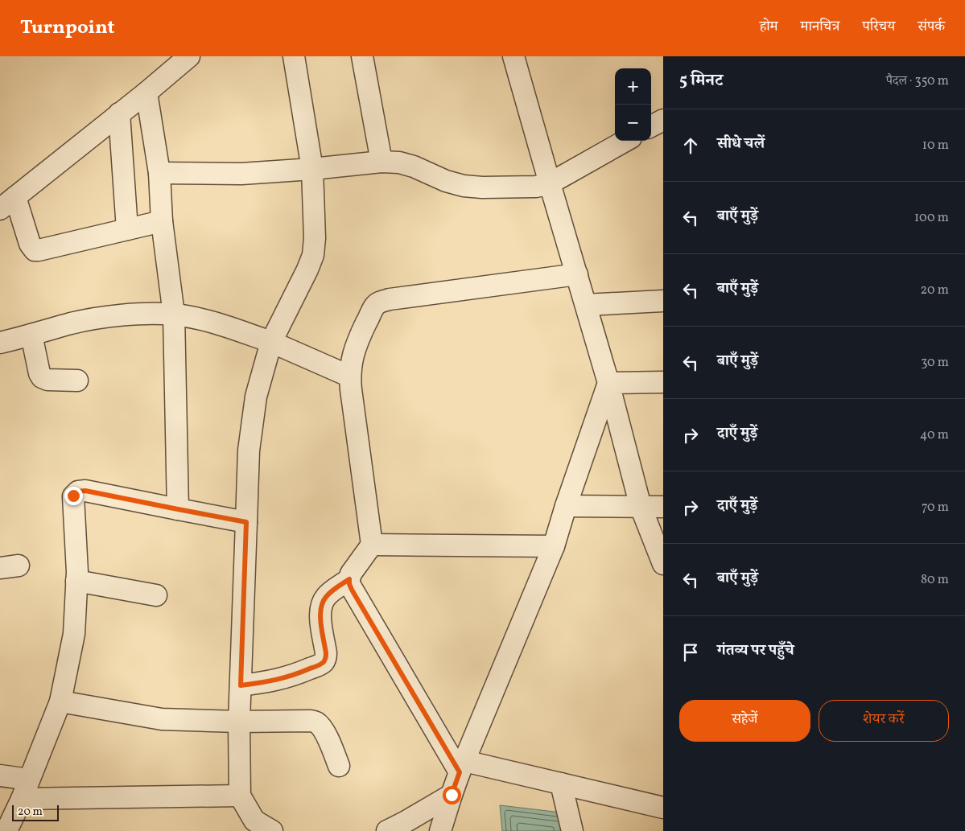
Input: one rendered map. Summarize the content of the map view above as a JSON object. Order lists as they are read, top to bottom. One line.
{"scale_bar":"20 m","page":{"header":"Turnpoint","nav":["होम","मानचित्र","परिचय","संपर्क"],"heading":["5 मिनट","पैदल · 350 m"],"map_buttons":["+","−"],"list":[["सीधे चलें","10 m"],["बाएँ मुड़ें","100 m"],["बाएँ मुड़ें","20 m"],["बाएँ मुड़ें","30 m"],["दाएँ मुड़ें","40 m"],["दाएँ मुड़ें","70 m"],["बाएँ मुड़ें","80 m"],"गंतव्य पर पहुँचे"],"buttons":["सहेजें","शेयर करें"],"scale":"20 m"}}
